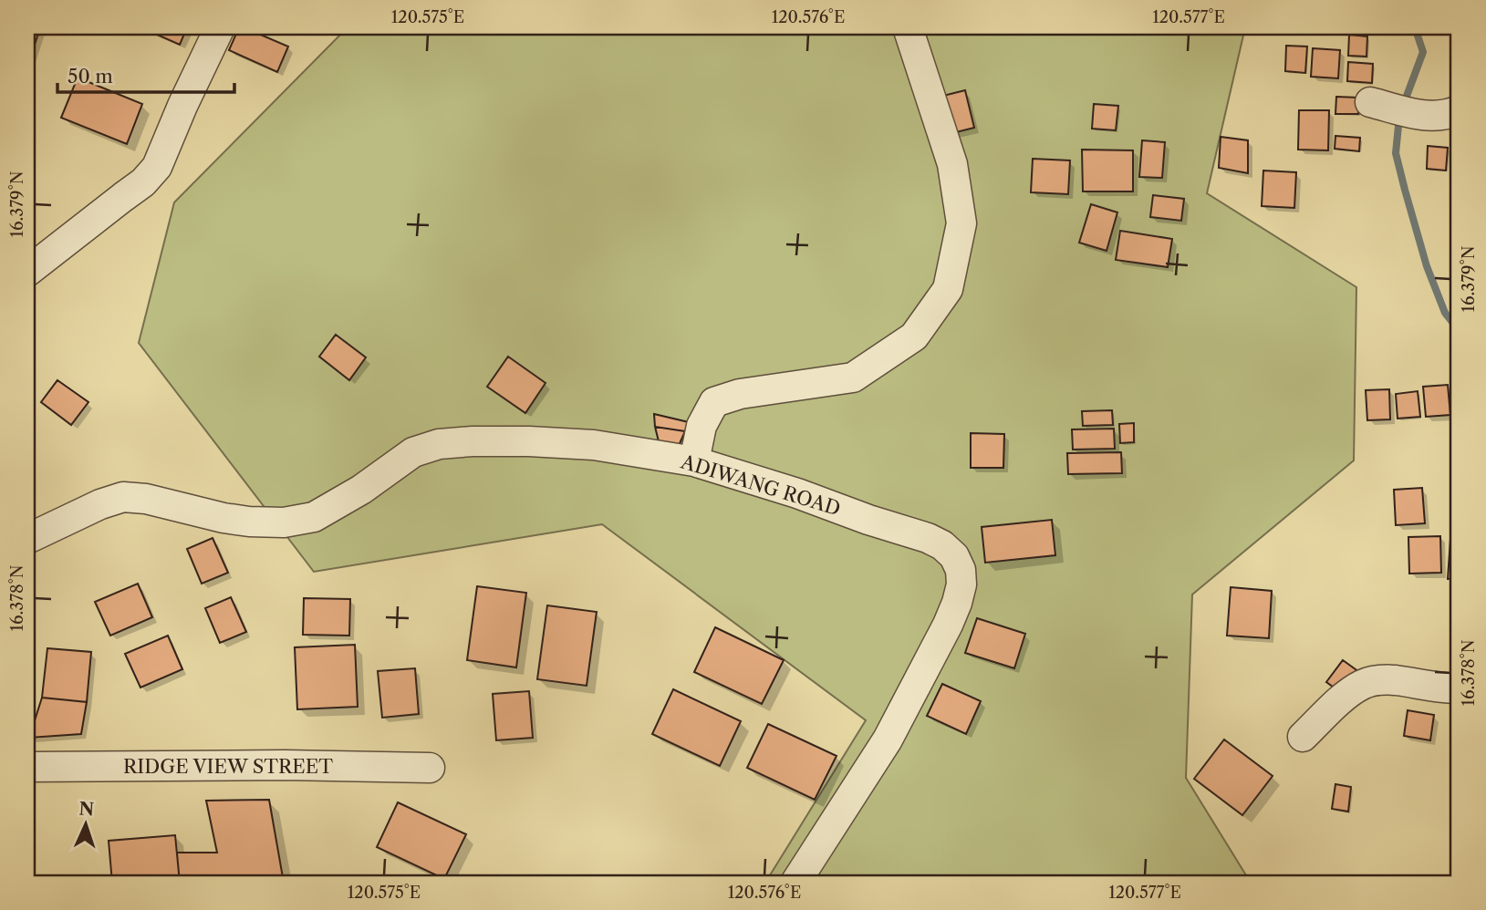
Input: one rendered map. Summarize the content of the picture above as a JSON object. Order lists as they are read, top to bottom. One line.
{"streets":{"street":["ADIWANG ROAD","RIDGE VIEW STREET"]},"scale_bar":"50 m","north":"top","coordinates":["120.575°E","120.576°E","120.577°E","16.379°N","16.378°N"]}
